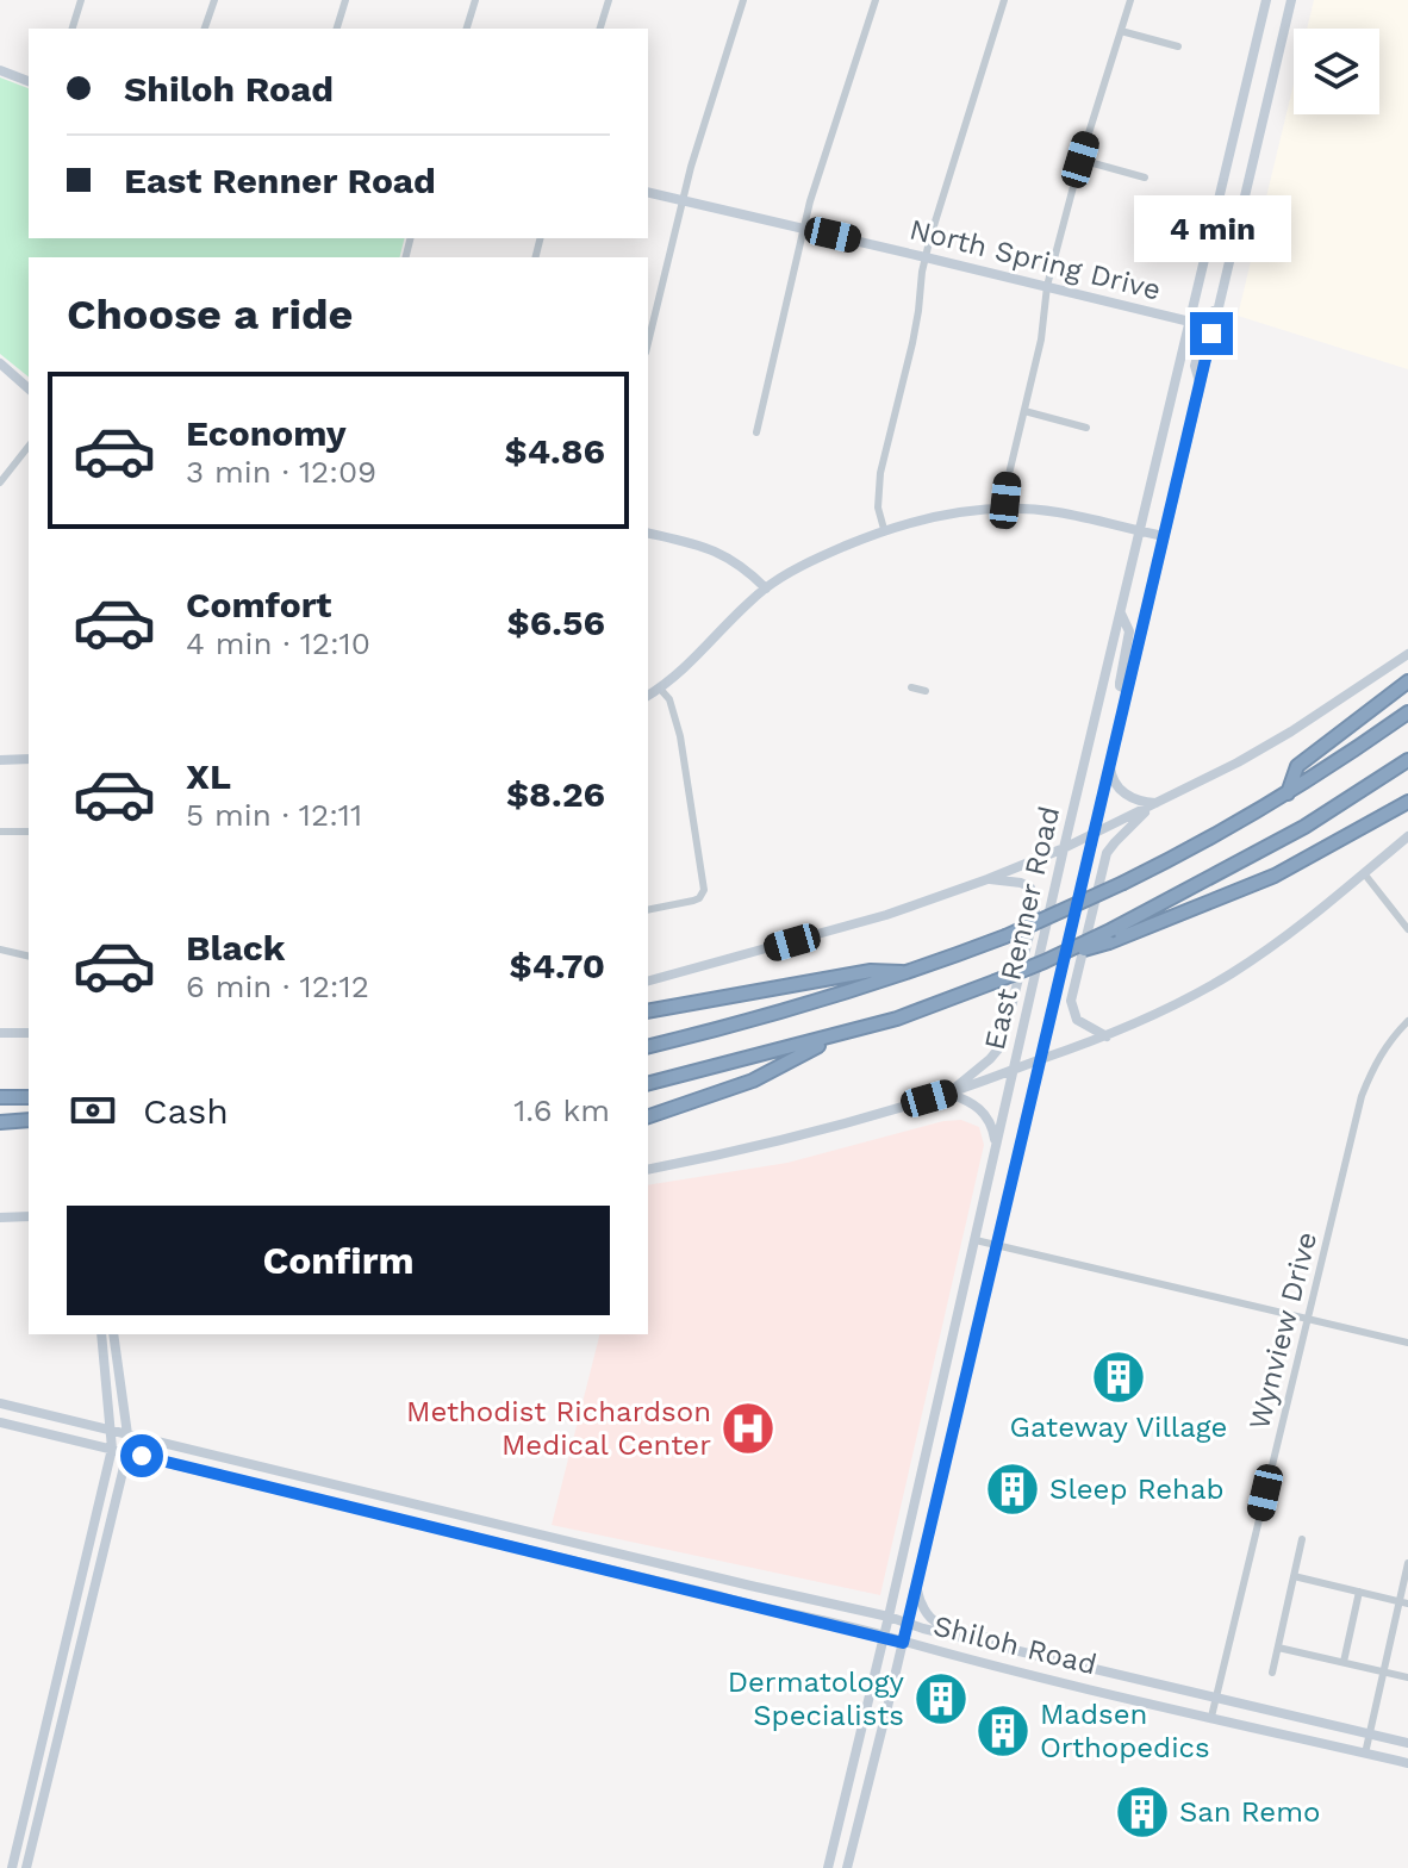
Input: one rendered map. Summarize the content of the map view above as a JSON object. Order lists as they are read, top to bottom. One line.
{"streets":{"main road":["North Spring Drive","East Renner Road","Shiloh Road"],"street":["Wynview Drive"]},"crossings":[["North Spring Drive","East Renner Road"],["East Renner Road","Shiloh Road"],["Wynview Drive","Shiloh Road"]],"places":{"building":["Gateway Village","Sleep Rehab","Dermatology Specialists","Madsen Orthopedics","San Remo"],"hospital":["Methodist Richardson Medical Center"]},"page":{"banner":["Shiloh Road","East Renner Road"],"bubble":"4 min","heading":"Choose a ride","list":[{"name":"Economy","note":"3 min · 12:09","value":"$4.86"},{"name":"Comfort","note":"4 min · 12:10","value":"$6.56"},{"name":"XL","note":"5 min · 12:11","value":"$8.26"},{"name":"Black","note":"6 min · 12:12","value":"$4.70"}],"pay":["Cash","1.6 km"],"buttons":"Confirm"}}
